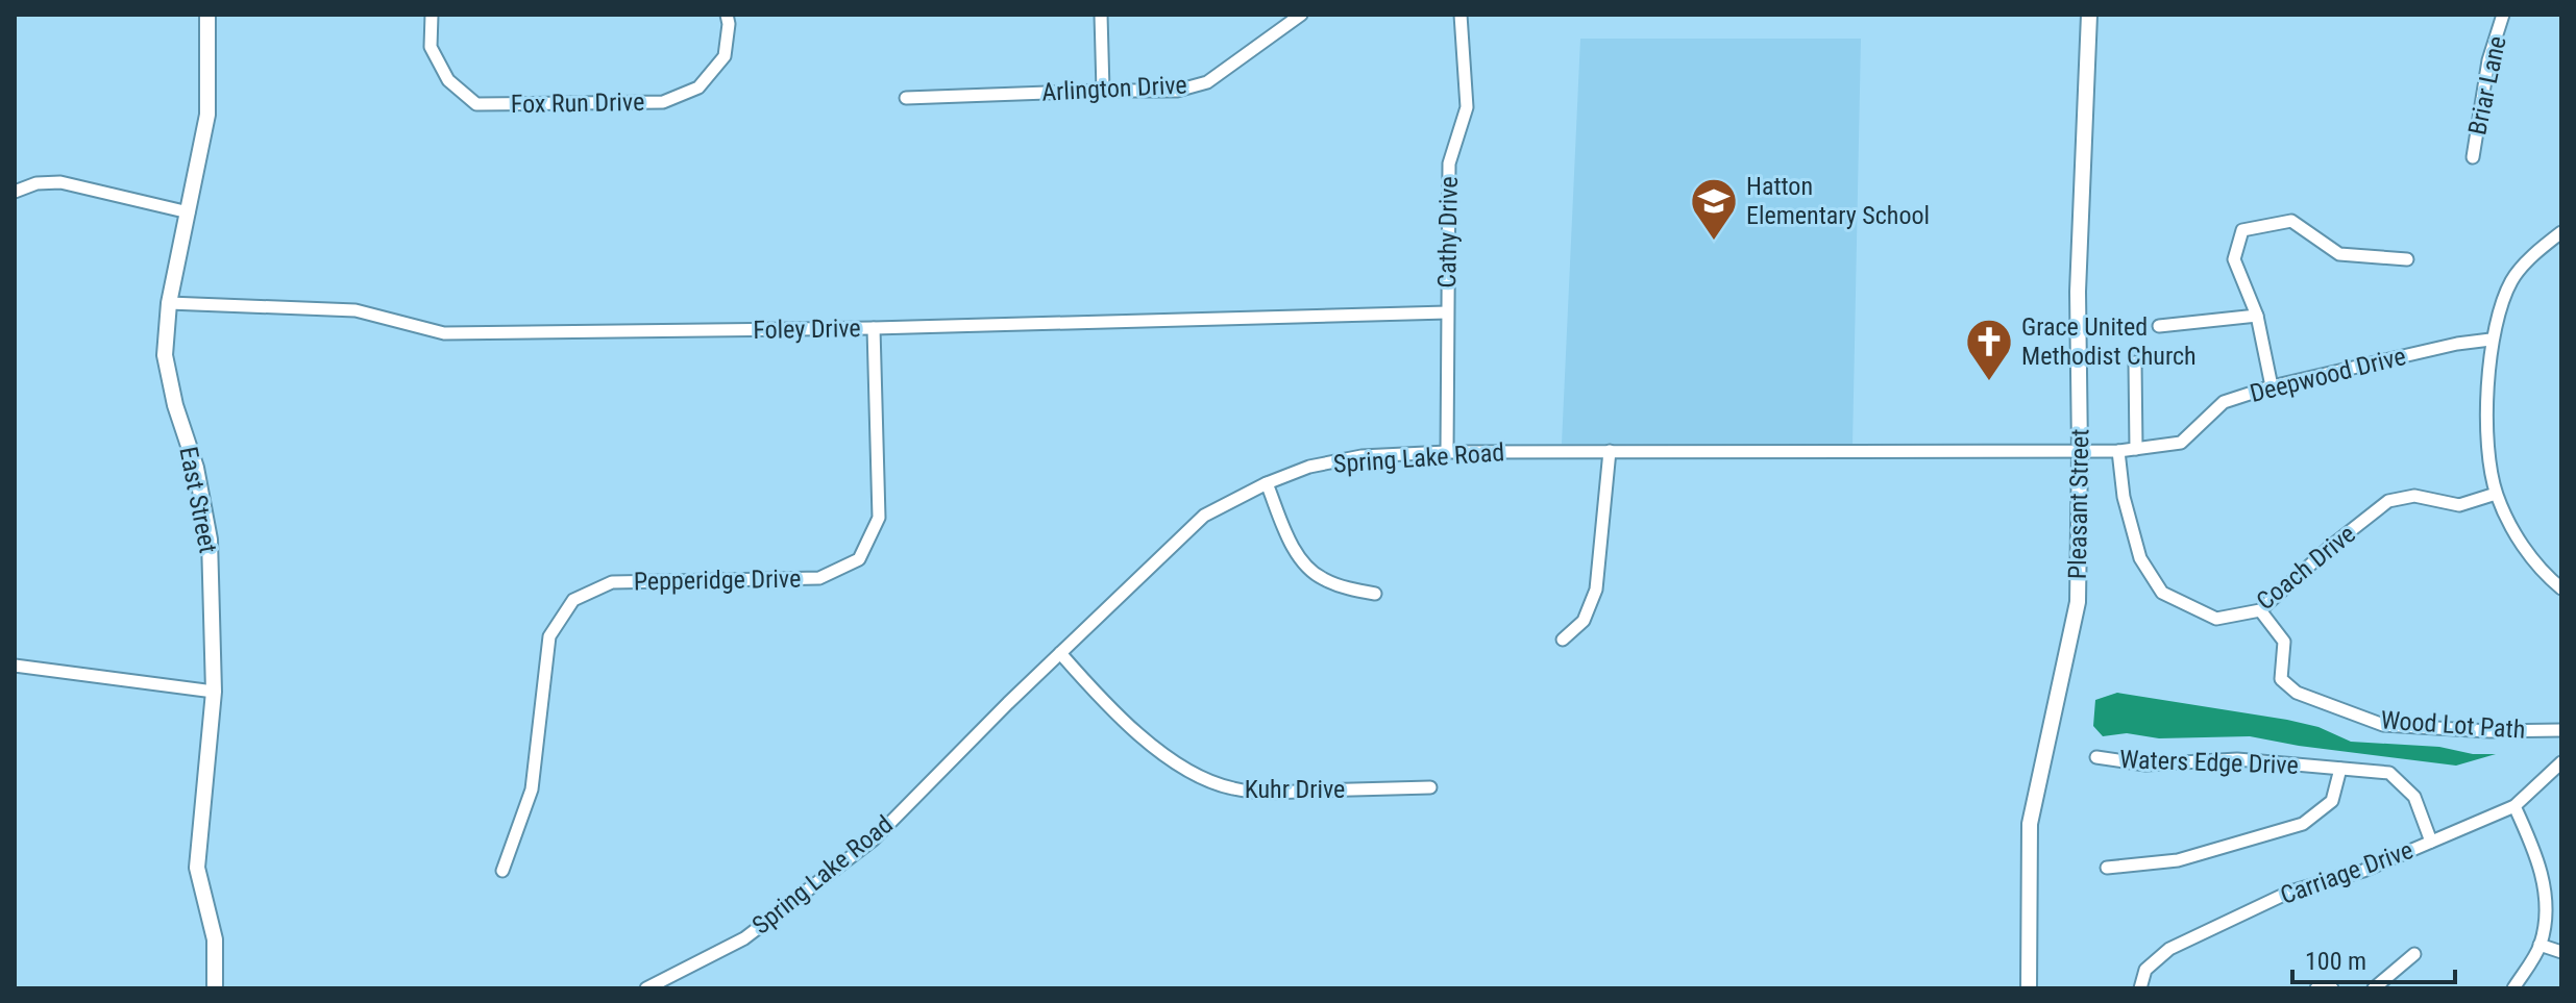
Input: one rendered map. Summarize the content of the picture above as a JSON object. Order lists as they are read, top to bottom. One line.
{"streets":{"street":["Briar Lane","Arlington Drive","Fox Run Drive","Cathy Drive","Foley Drive","Deepwood Drive","Spring Lake Road","East Street","Pleasant Street","Coach Drive","Pepperidge Drive","Wood Lot Path","Waters Edge Drive","Kuhr Drive","Carriage Drive"]},"crossings":[["Cathy Drive","Foley Drive"],["Cathy Drive","Spring Lake Road"],["Foley Drive","East Street"],["Foley Drive","Pepperidge Drive"],["Deepwood Drive","Spring Lake Road"],["Deepwood Drive","Pleasant Street"],["Deepwood Drive","Coach Drive"],["Spring Lake Road","Pleasant Street"],["Spring Lake Road","Kuhr Drive"],["Coach Drive","Wood Lot Path"],["Waters Edge Drive","Carriage Drive"]],"places":{"school or university":["Hatton Elementary School"],"church":["Grace United Methodist Church"]},"scale_bar":"100 m"}
